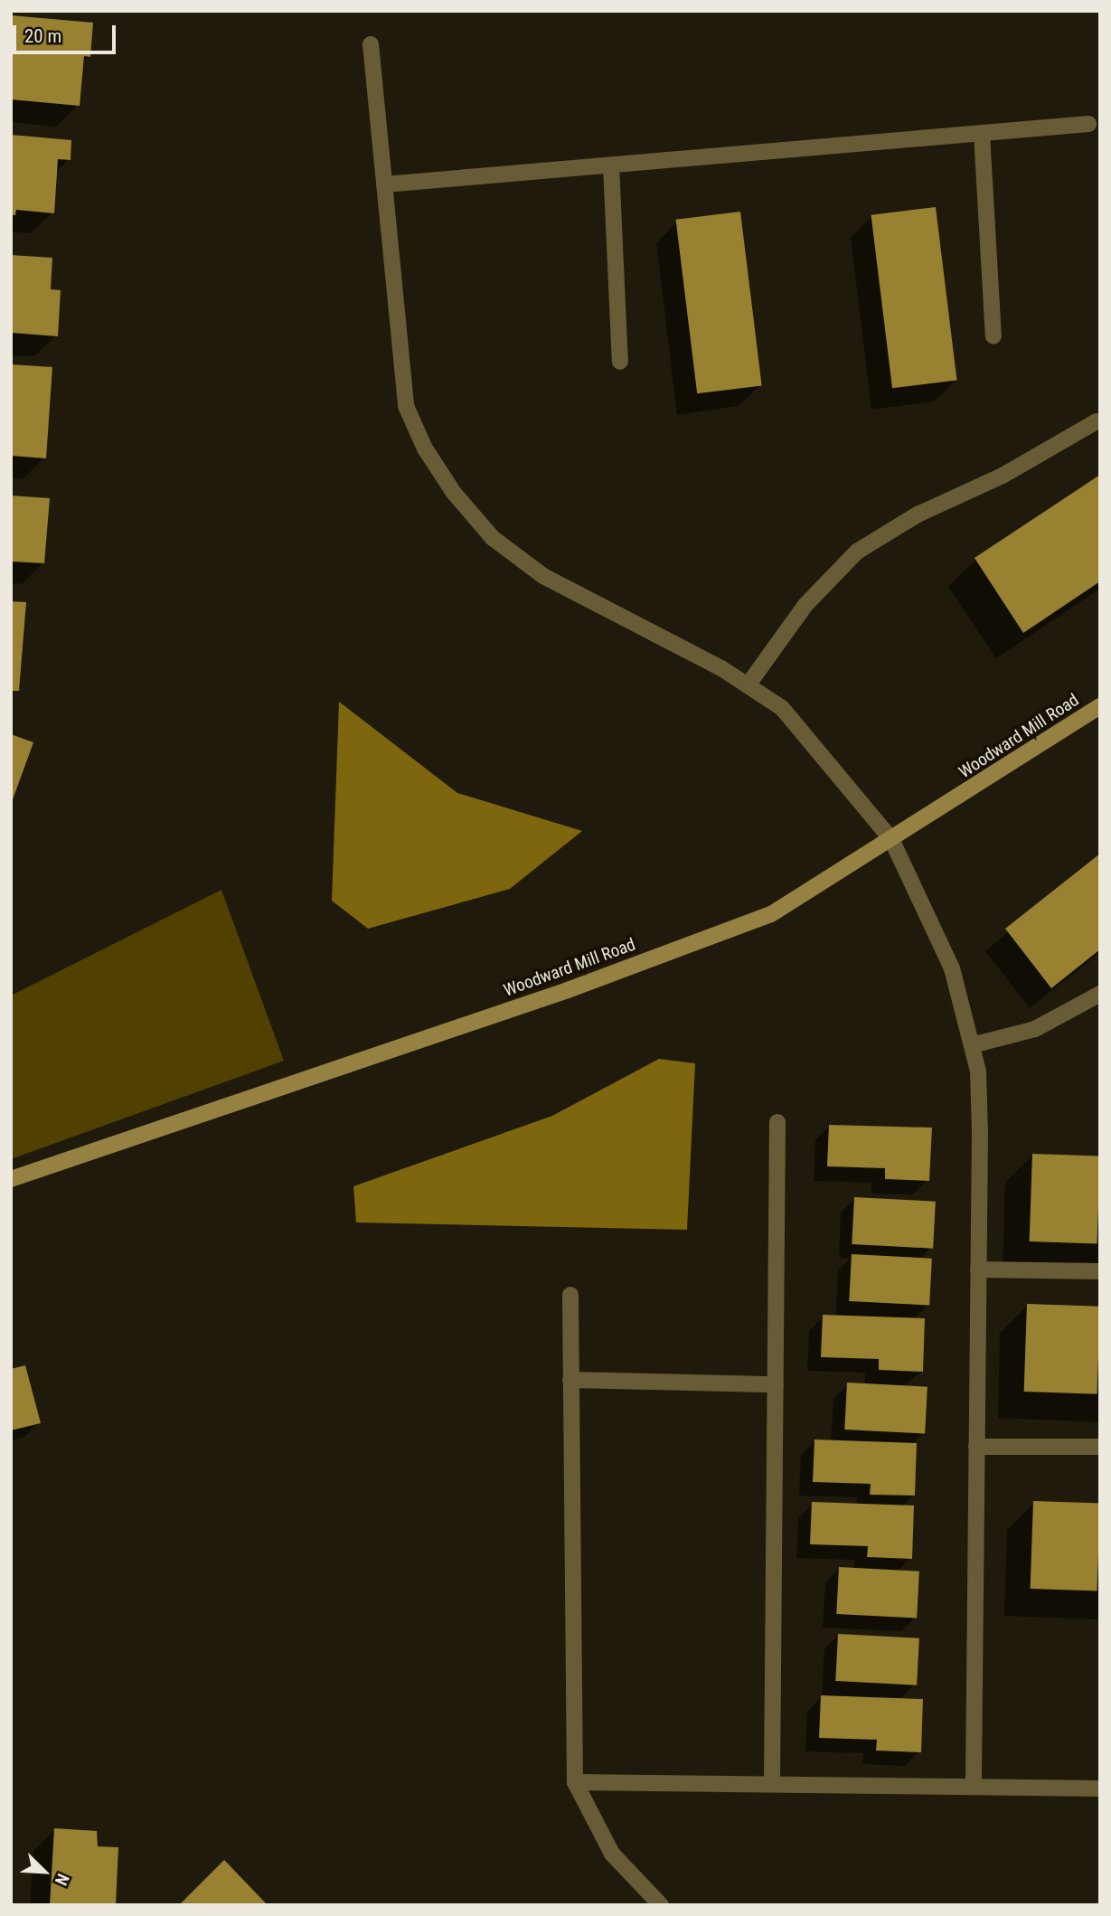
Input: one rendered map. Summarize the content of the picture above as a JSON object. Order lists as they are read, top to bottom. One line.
{"streets":{"street":["Woodward Mill Road"]},"scale_bar":"20 m","north":"bottom right"}
